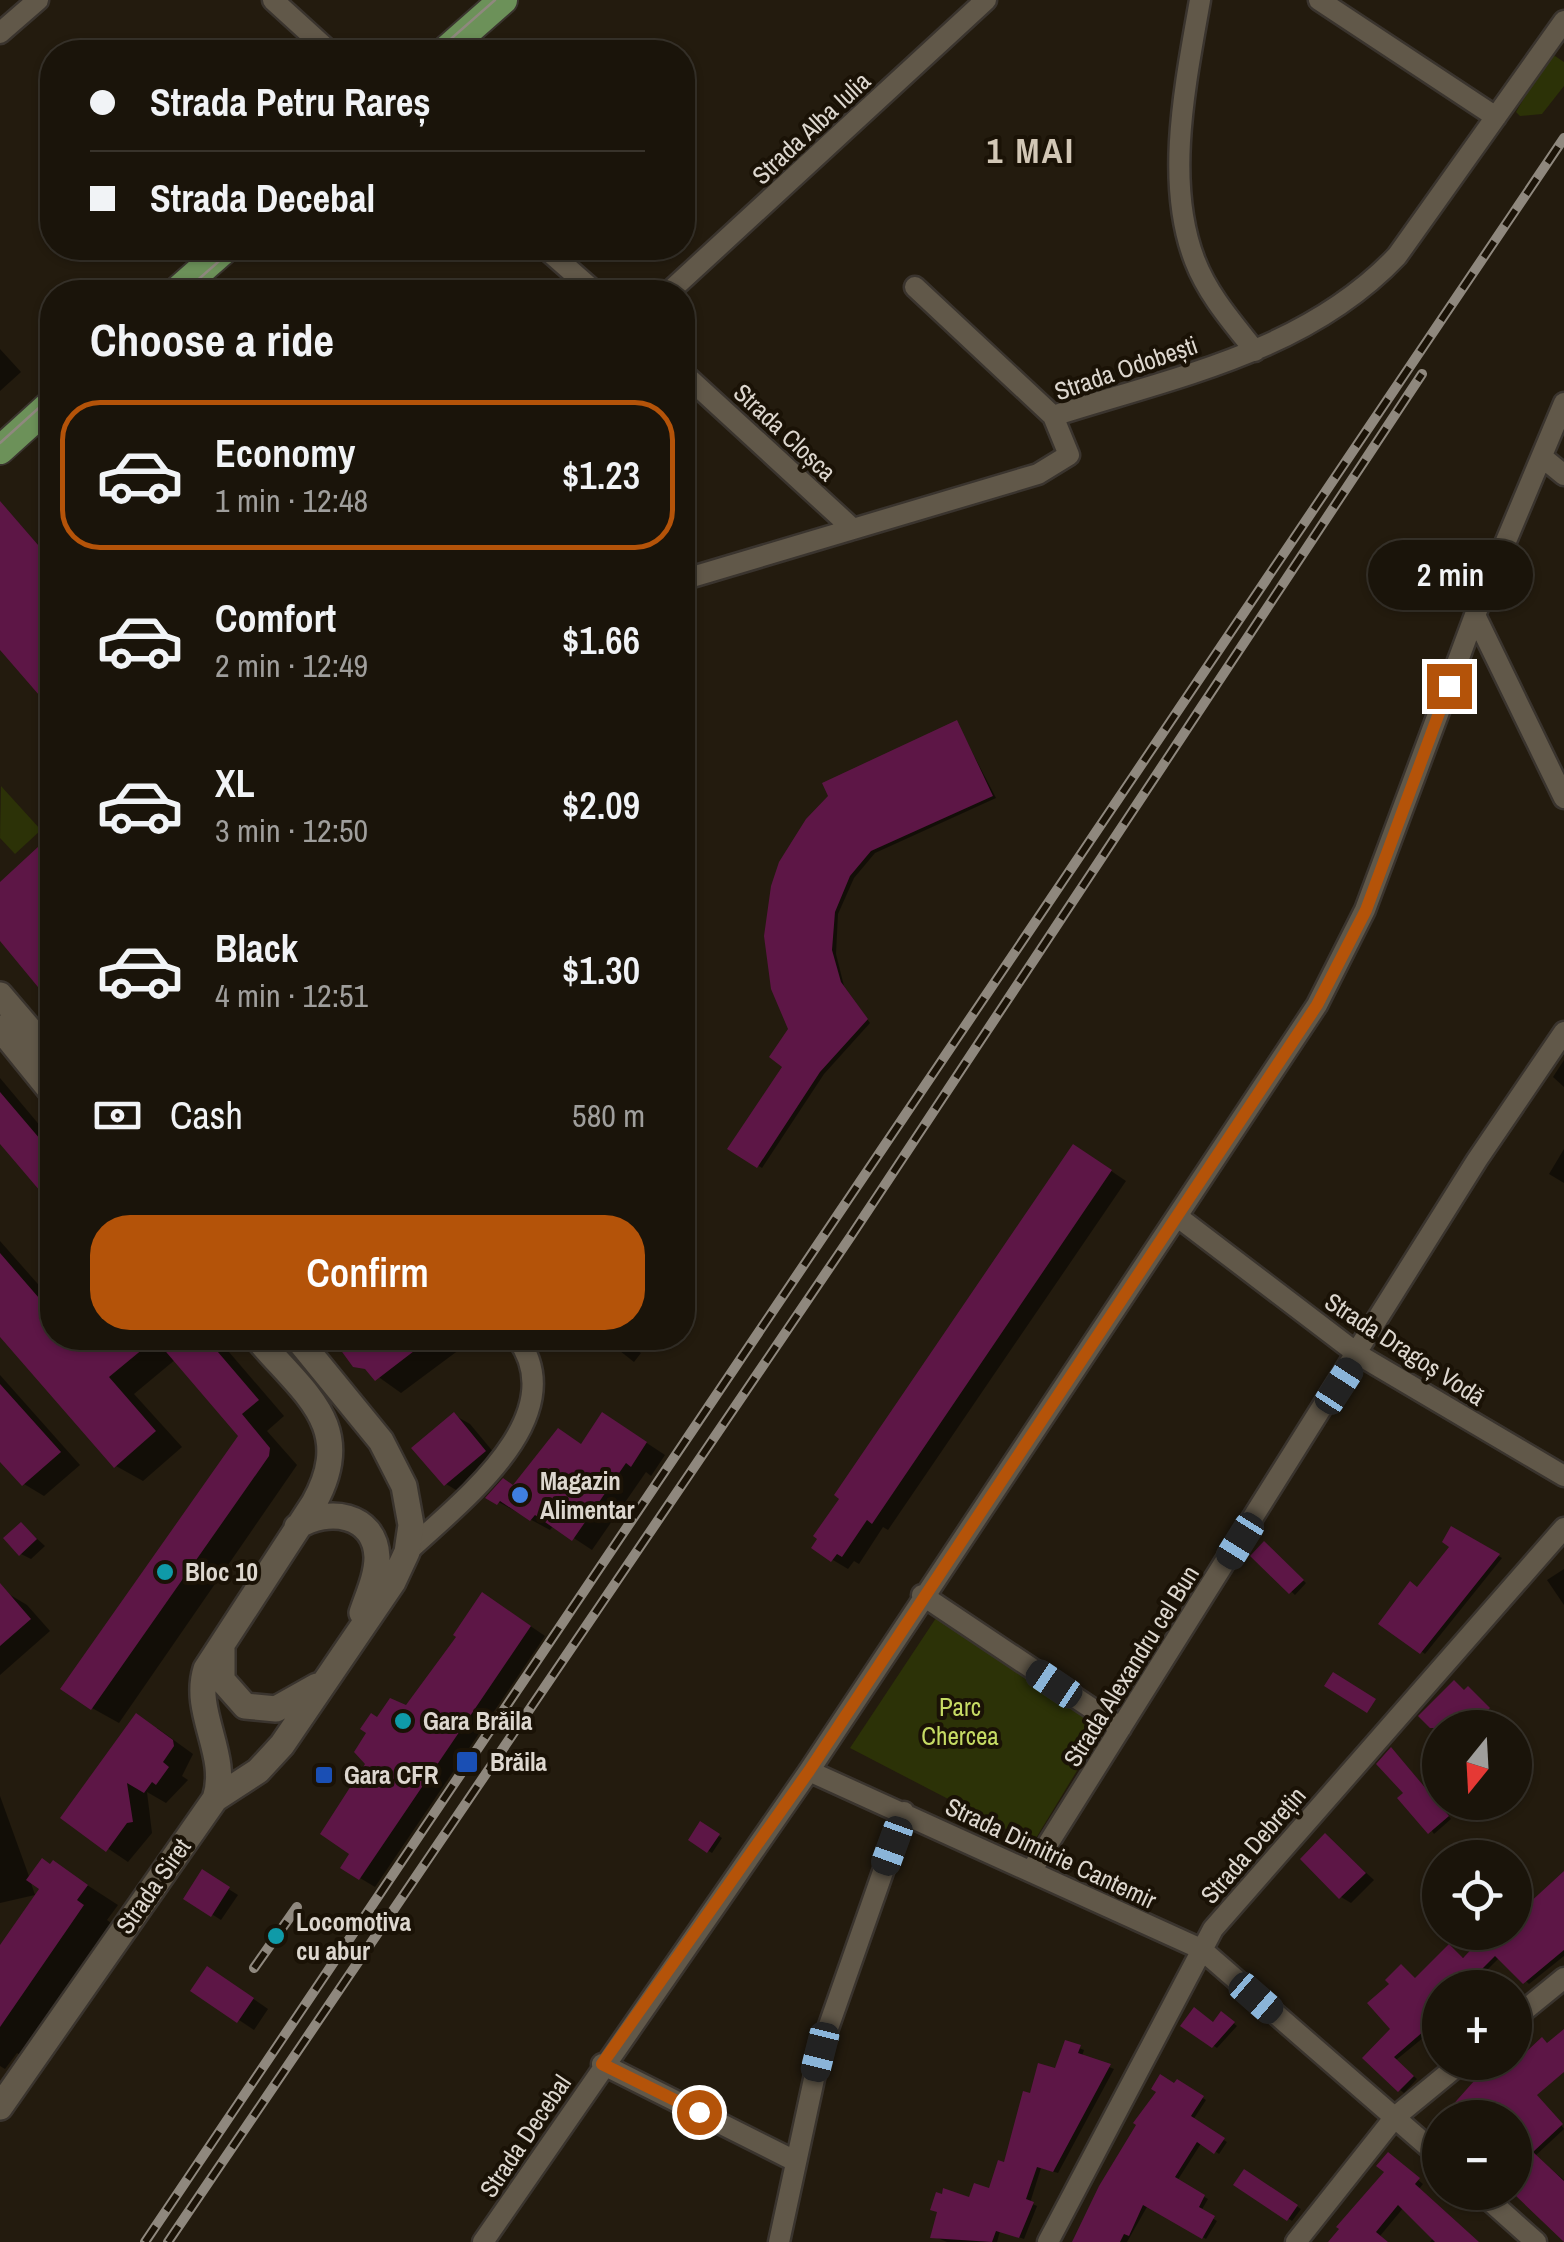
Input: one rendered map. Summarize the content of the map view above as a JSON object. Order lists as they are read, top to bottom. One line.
{"streets":{"street":["Strada Alba Iulia","Strada Odobești","Strada Cloșca","Strada Dragoș Vodă","Strada Alexandru cel Bun","Strada Debrețin","Strada Dimitrie Cantemir","Strada Siret","Strada Decebal"]},"crossings":[["Strada Odobești","Strada Cloșca"],["Strada Dragoș Vodă","Strada Alexandru cel Bun"],["Strada Dragoș Vodă","Strada Decebal"],["Strada Alexandru cel Bun","Strada Dimitrie Cantemir"],["Strada Debrețin","Strada Dimitrie Cantemir"],["Strada Dimitrie Cantemir","Strada Decebal"]],"districts":["1 MAI"],"parks":["Parc Chercea"],"places":{"other":["Magazin Alimentar","Bloc 10","Gara Brăila","Locomotiva cu abur"],"transit":["Brăila","Gara CFR"]},"north":"bottom","page":{"banner":["Strada Petru Rareș","Strada Decebal"],"heading":"Choose a ride","list":[{"name":"Economy","note":"1 min · 12:48","value":"$1.23"},{"name":"Comfort","note":"2 min · 12:49","value":"$1.66"},{"name":"XL","note":"3 min · 12:50","value":"$2.09"},{"name":"Black","note":"4 min · 12:51","value":"$1.30"}],"bubble":"2 min","pay":["Cash","580 m"],"buttons":"Confirm","map_buttons":["+","−"]}}
